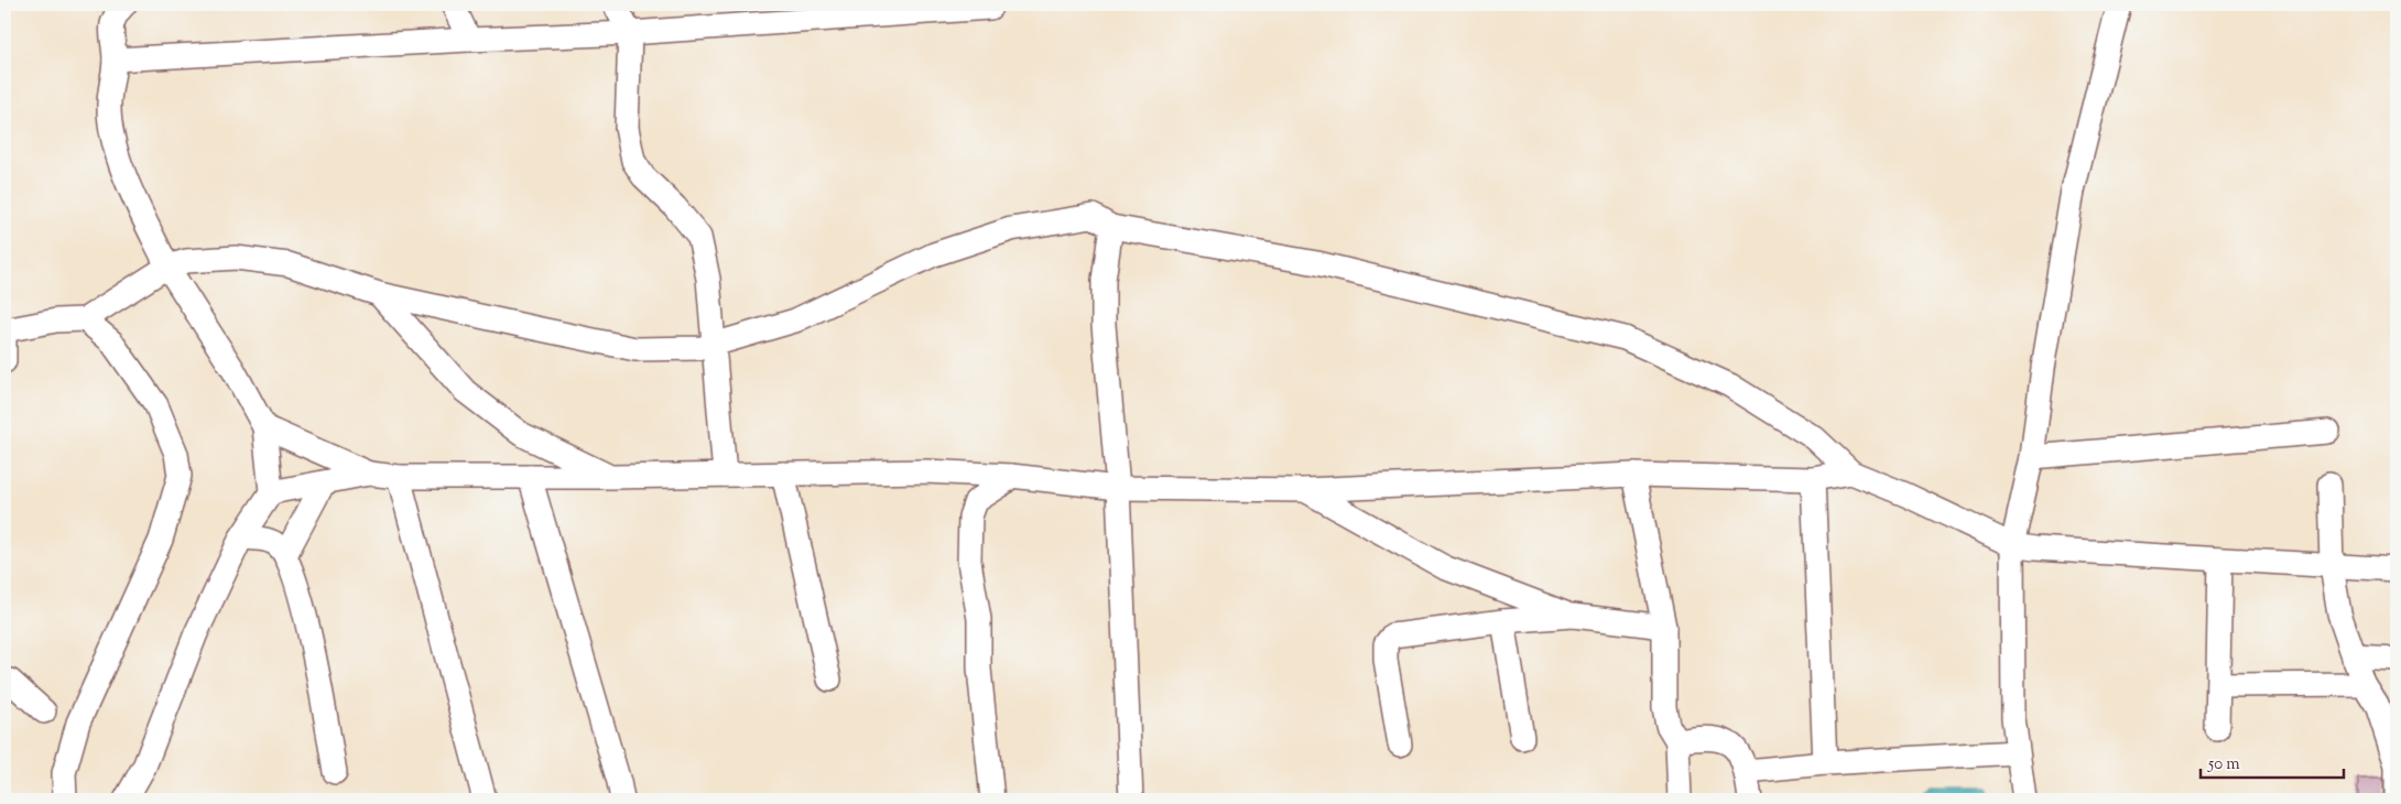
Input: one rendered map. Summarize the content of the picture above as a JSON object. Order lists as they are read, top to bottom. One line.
{"scale_bar":"50 m"}
